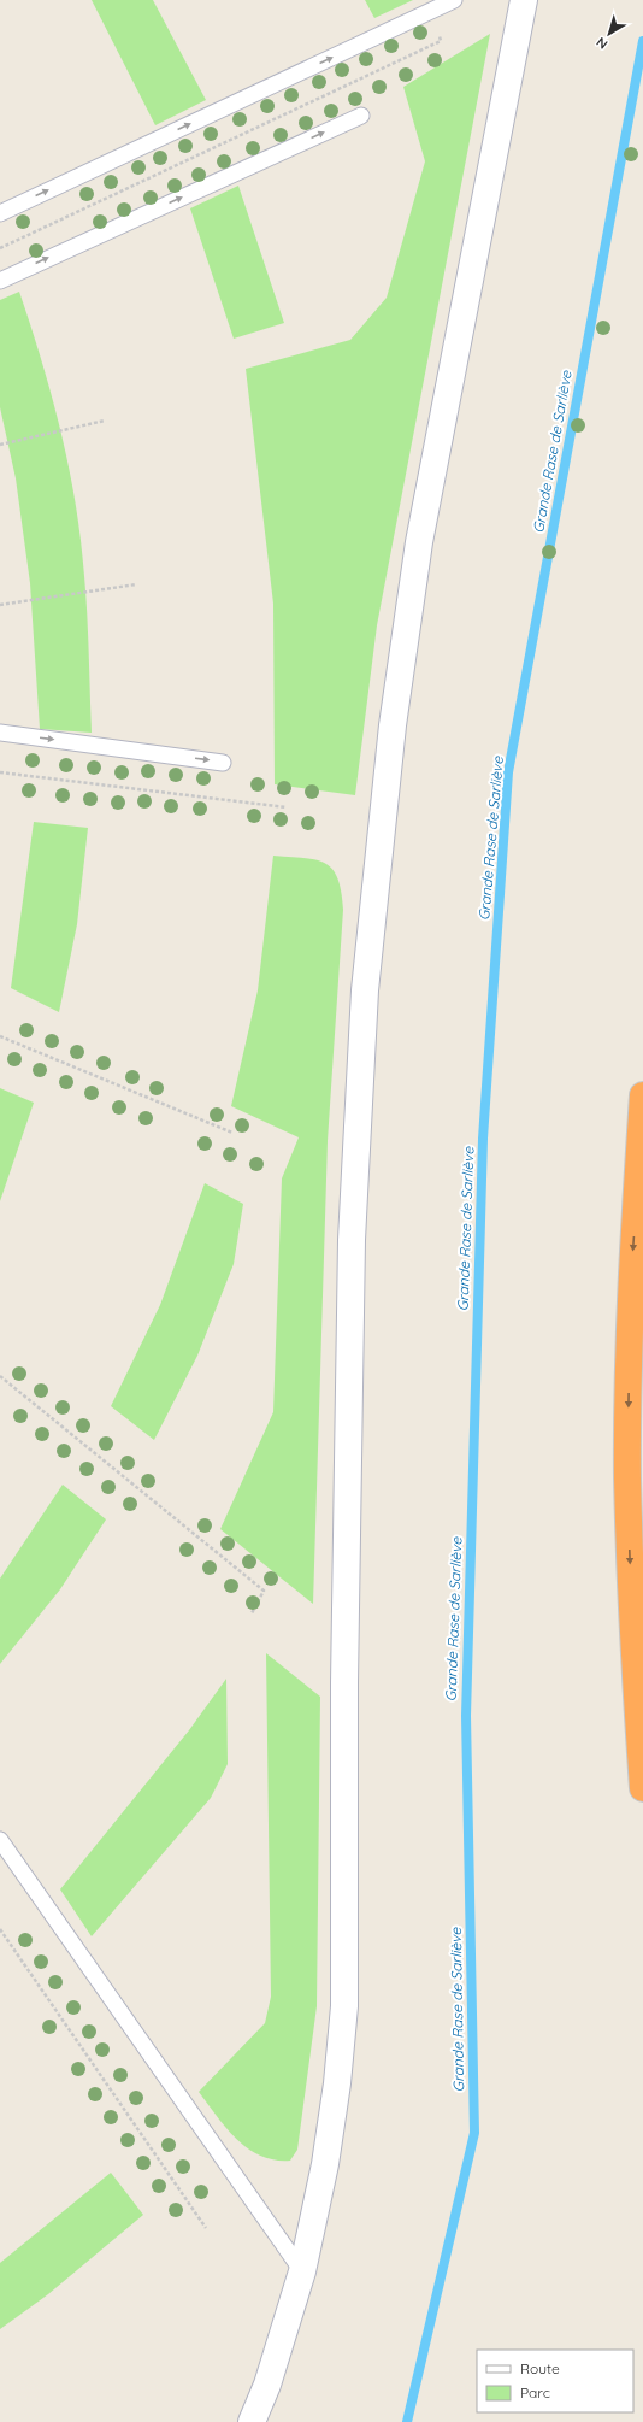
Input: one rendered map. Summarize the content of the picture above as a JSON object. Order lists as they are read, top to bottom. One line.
{"water":["Grande Rase de Sarliève"],"legend":["Route","Parc"],"north":"bottom left"}
